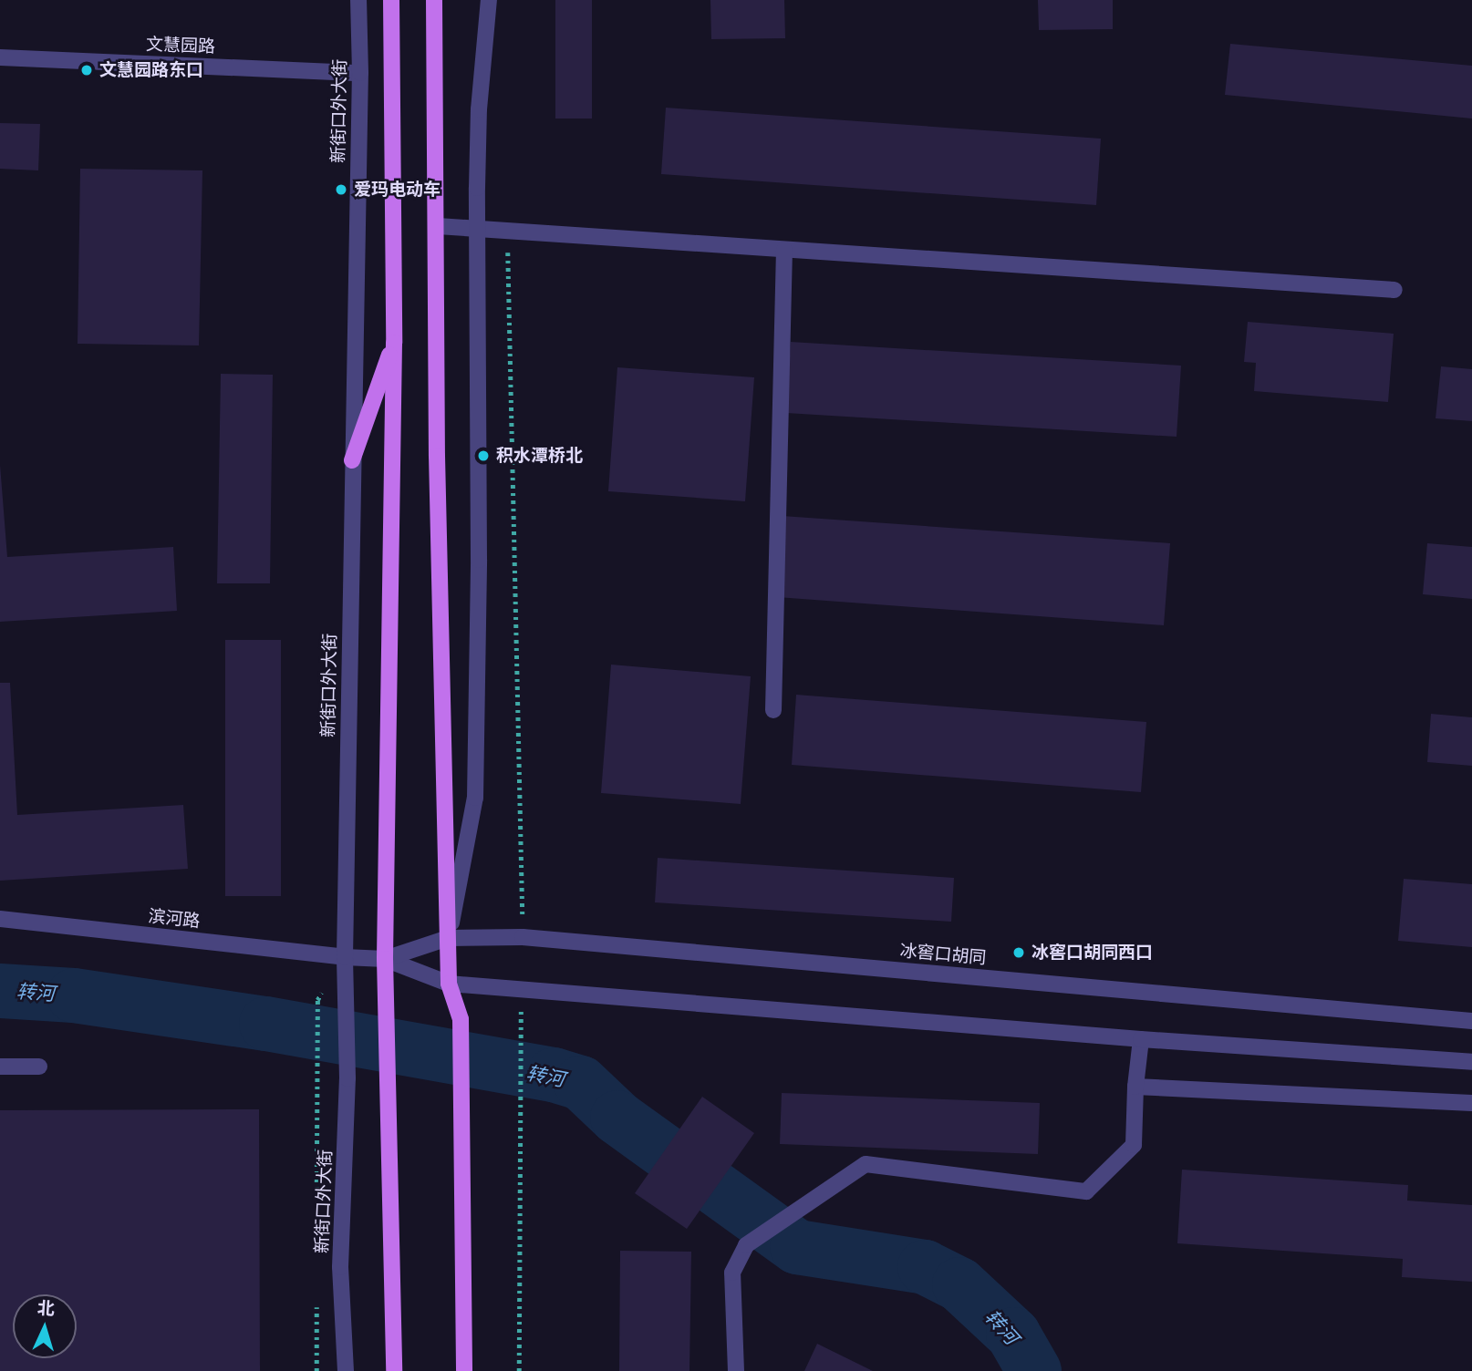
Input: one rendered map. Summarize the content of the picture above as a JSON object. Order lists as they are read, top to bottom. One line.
{"streets":{"street":["文慧园路","新街口外大街","滨河路","冰窖口胡同"]},"crossings":[["文慧园路","新街口外大街"],["新街口外大街","滨河路"],["滨河路","冰窖口胡同"]],"water":["转河"],"places":["文慧园路东口","爱玛电动车","积水潭桥北","冰窖口胡同西口"],"north":"top"}
